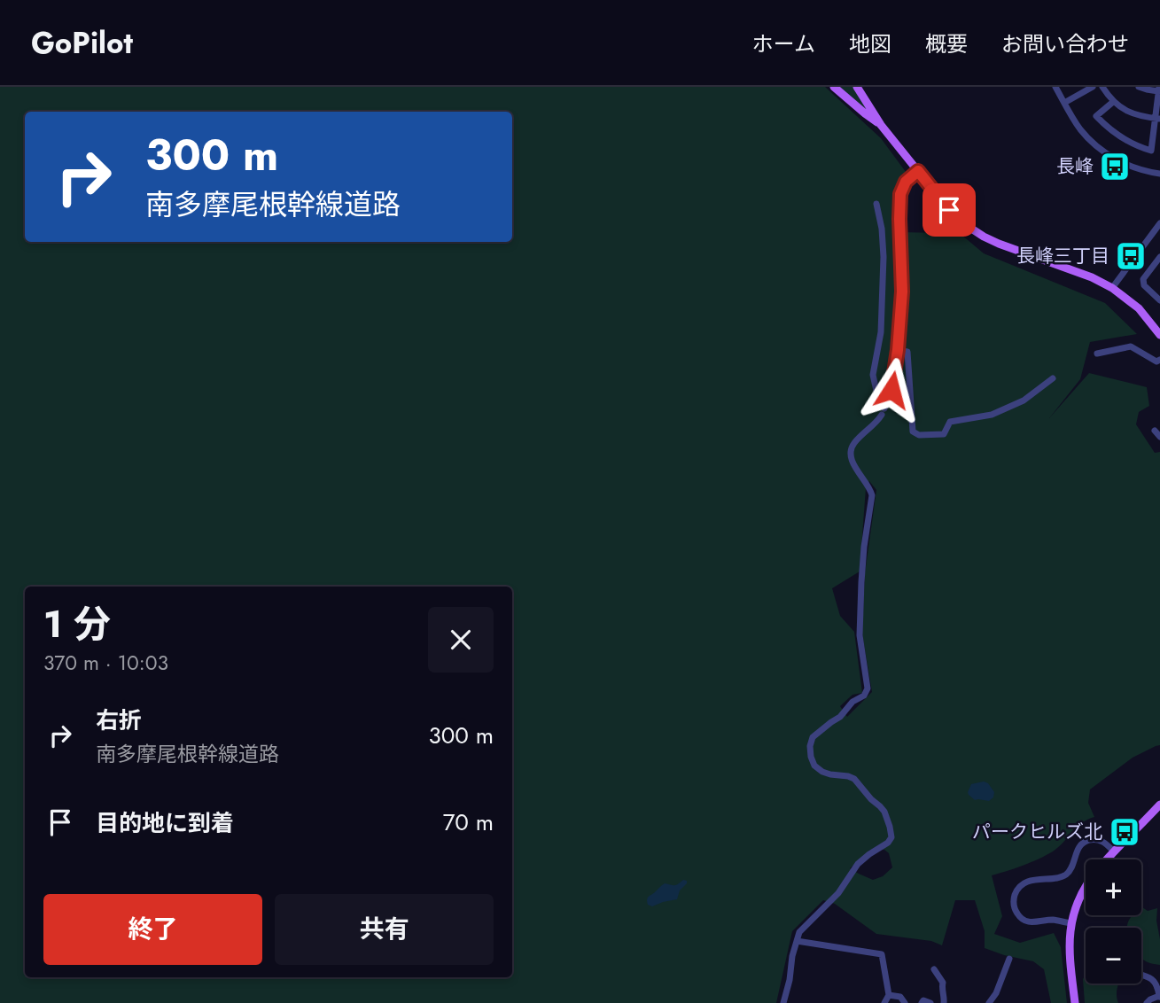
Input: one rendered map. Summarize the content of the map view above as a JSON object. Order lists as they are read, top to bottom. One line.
{"places":{"bus stop":["長峰","長峰三丁目","パークヒルズ北"]},"page":{"header":"GoPilot","nav":["ホーム","地図","概要","お問い合わせ"],"turn":["300 m","南多摩尾根幹線道路"],"heading":["1 分","370 m · 10:03"],"list":[{"name":"右折","note":"南多摩尾根幹線道路","value":"300 m"},{"name":"目的地に到着","value":"70 m"}],"map_buttons":["+","−"],"buttons":["終了","共有"]}}
